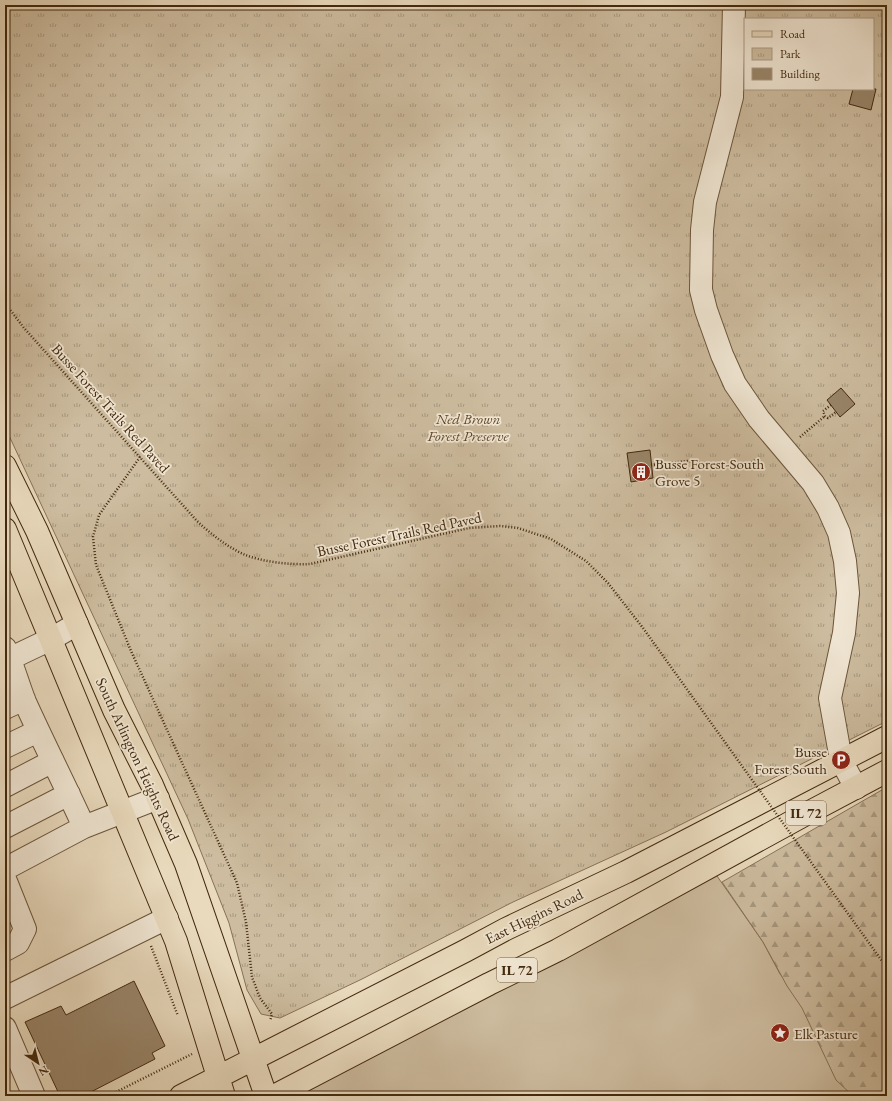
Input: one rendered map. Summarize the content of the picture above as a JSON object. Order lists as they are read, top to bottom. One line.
{"streets":{"main road":["South Arlington Heights Road","IL 72","East Higgins Road"],"path":["Busse Forest Trails Red Paved"]},"crossings":[["South Arlington Heights Road","East Higgins Road"]],"parks":["Ned Brown Forest Preserve"],"places":{"building":["Busse Forest-South Grove 5"],"parking":["Busse Forest South"],"place":["Elk Pasture"]},"legend":["Road","Park","Building"],"north":"bottom right"}
